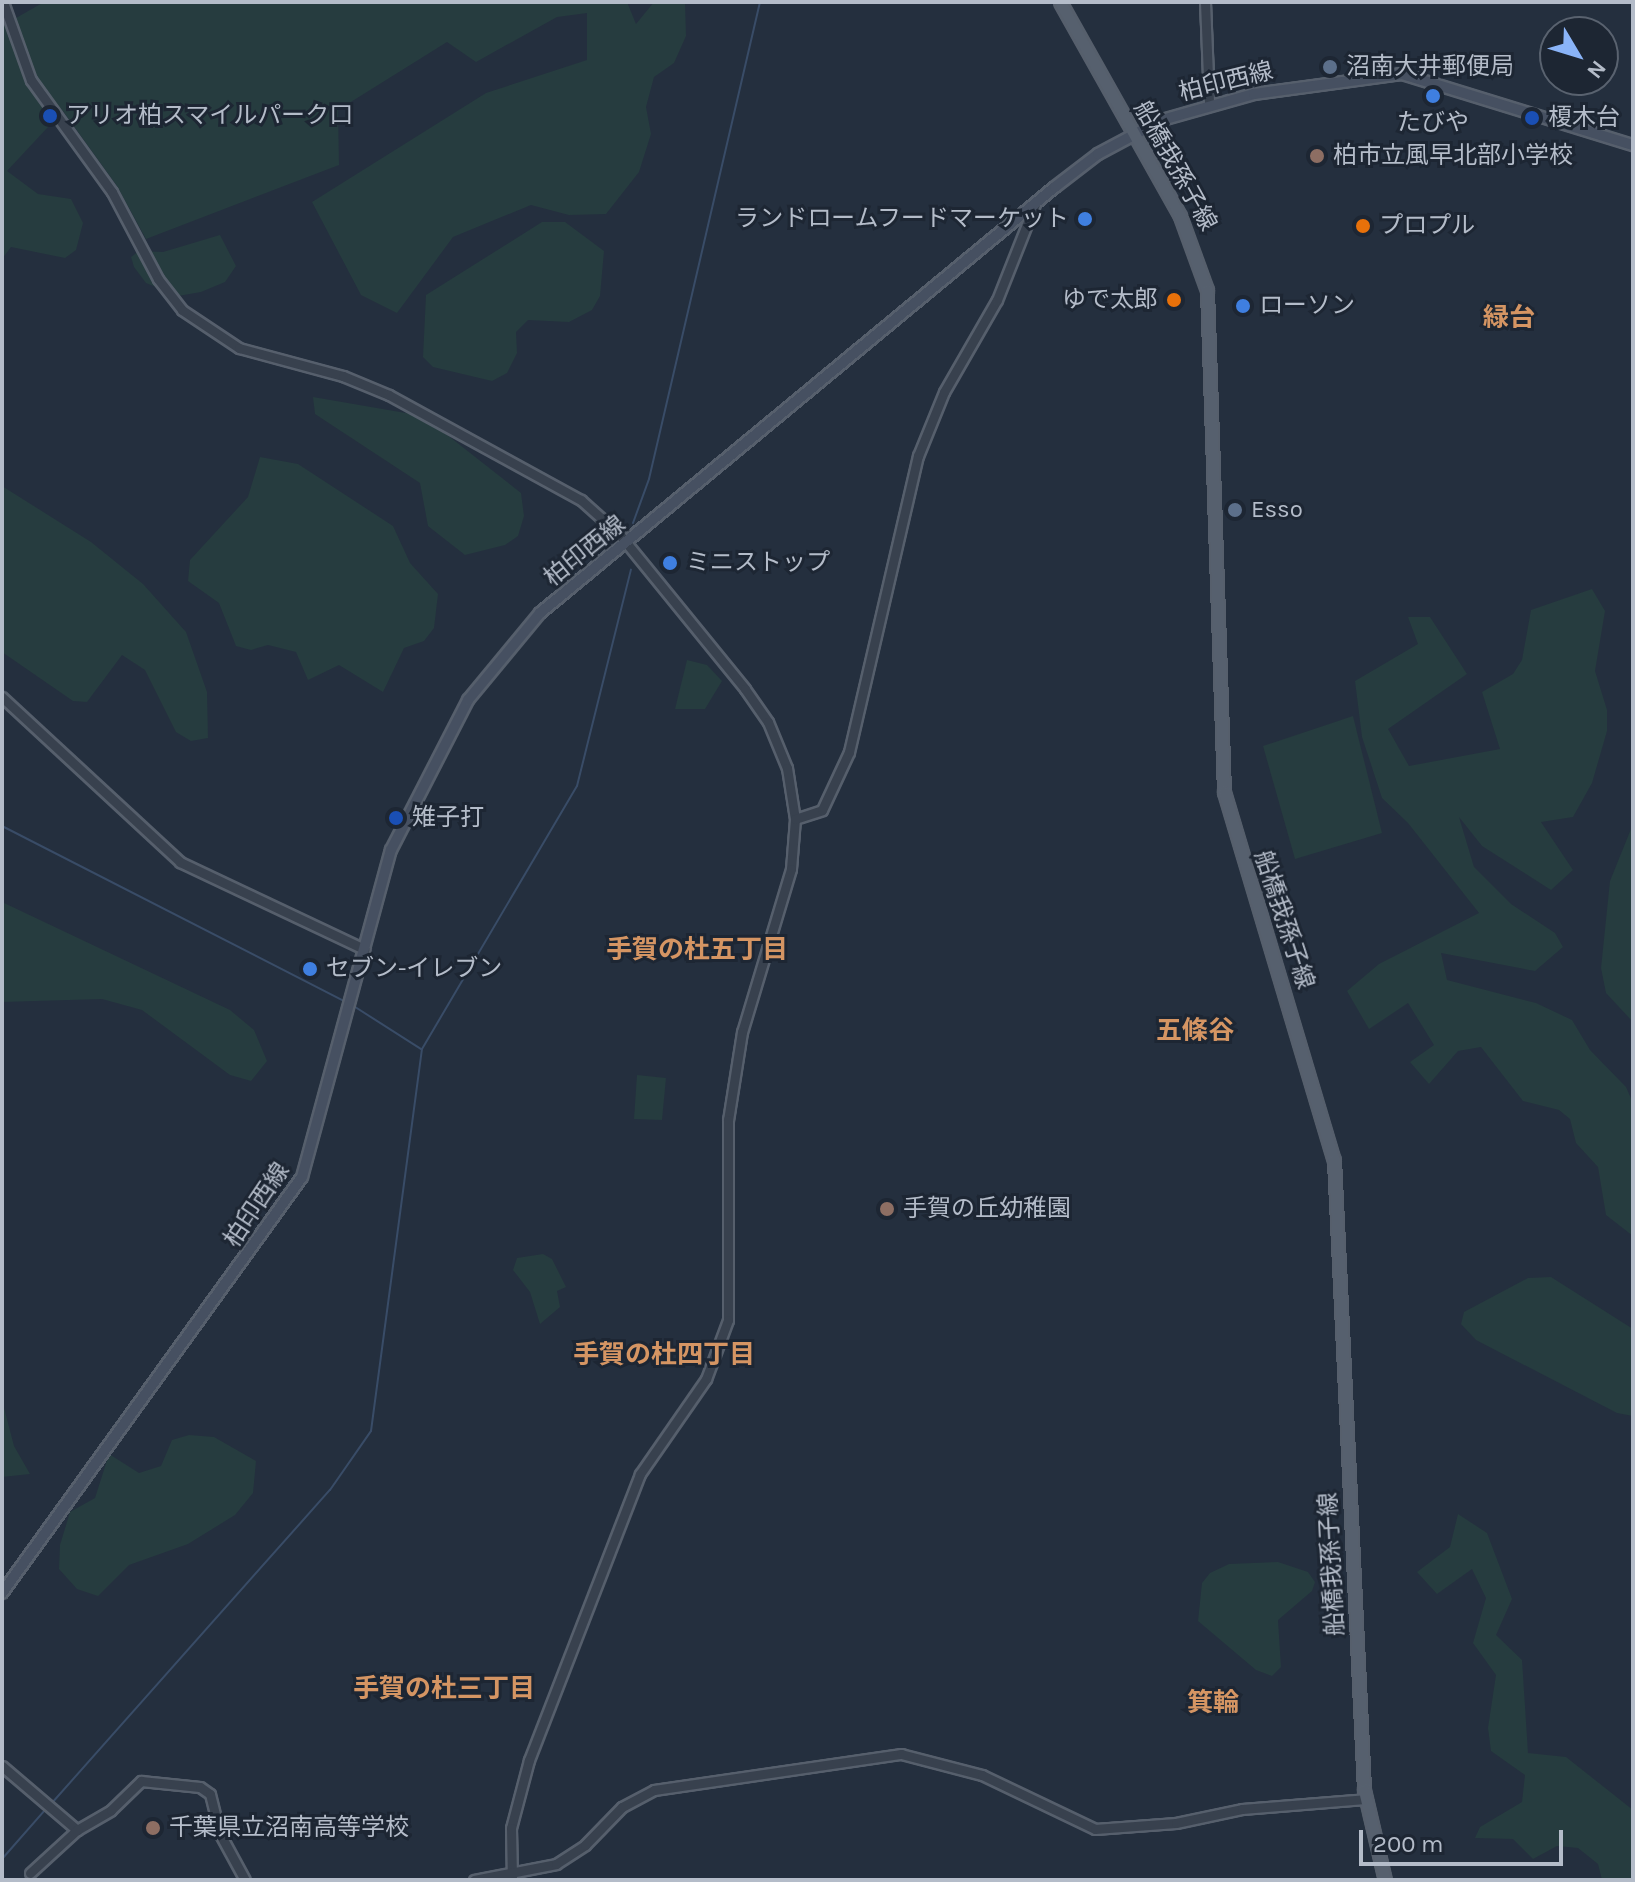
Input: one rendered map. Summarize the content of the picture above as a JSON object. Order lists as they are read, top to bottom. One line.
{"streets":{"main road":["柏印西線","船橋我孫子線"]},"crossings":[["柏印西線","船橋我孫子線"]],"districts":["緑台","手賀の杜五丁目","五條谷","手賀の杜四丁目","手賀の杜三丁目","箕輪"],"places":["沼南大井郵便局","たびや","アリオ柏スマイルパーク口","榎木台","柏市立風早北部小学校","ランドロームフードマーケット","プロプル","ゆで太郎","ローソン","Esso","ミニストップ","雉子打","セブン-イレブン","手賀の丘幼稚園","千葉県立沼南高等学校"],"scale_bar":"200 m","north":"bottom right"}
